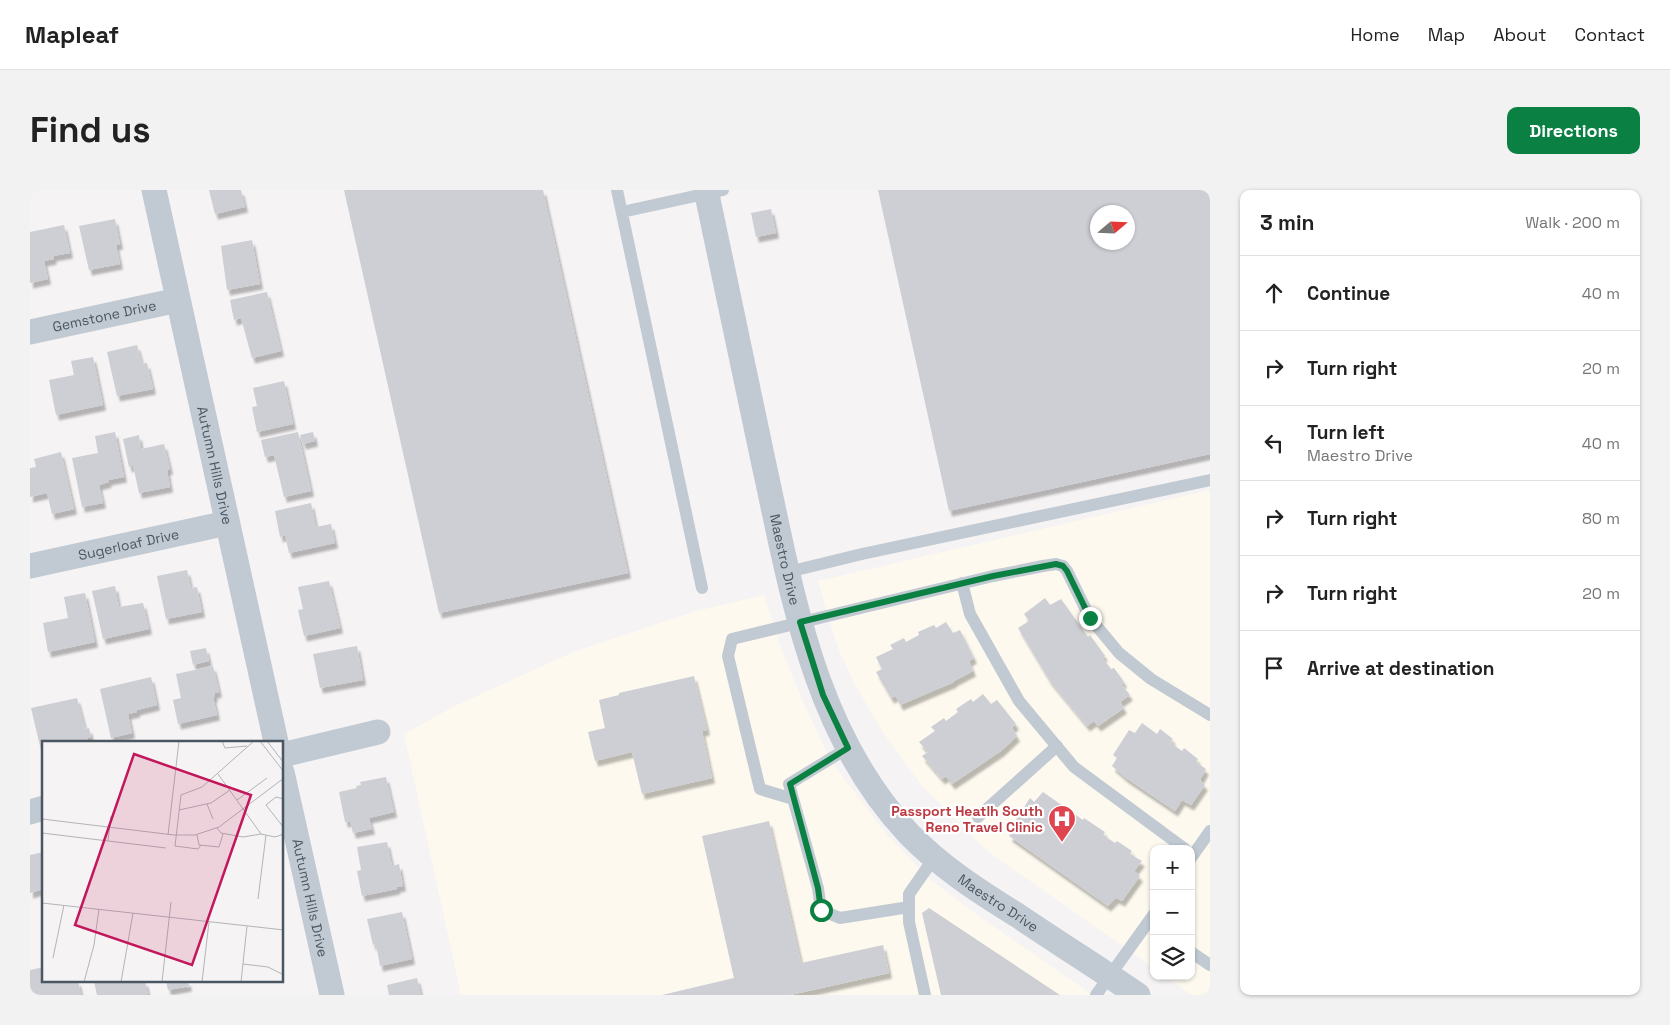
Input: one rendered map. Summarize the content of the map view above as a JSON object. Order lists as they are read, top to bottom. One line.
{"streets":{"street":["Gemstone Drive","Autumn Hills Drive","Sugerloaf Drive","Maestro Drive"]},"crossings":[["Gemstone Drive","Autumn Hills Drive"],["Autumn Hills Drive","Sugerloaf Drive"]],"places":{"hospital":["Passport Heatlh South Reno Travel Clinic"]},"north":"right","page":{"header":"Mapleaf","nav":["Home","Map","About","Contact"],"buttons":"Directions","title":"Find us","heading":["3 min","Walk · 200 m"],"list":[["Continue","40 m"],["Turn right","20 m"],["Turn left","Maestro Drive","40 m"],["Turn right","80 m"],["Turn right","20 m"],"Arrive at destination"],"map_buttons":["+","−"]}}
